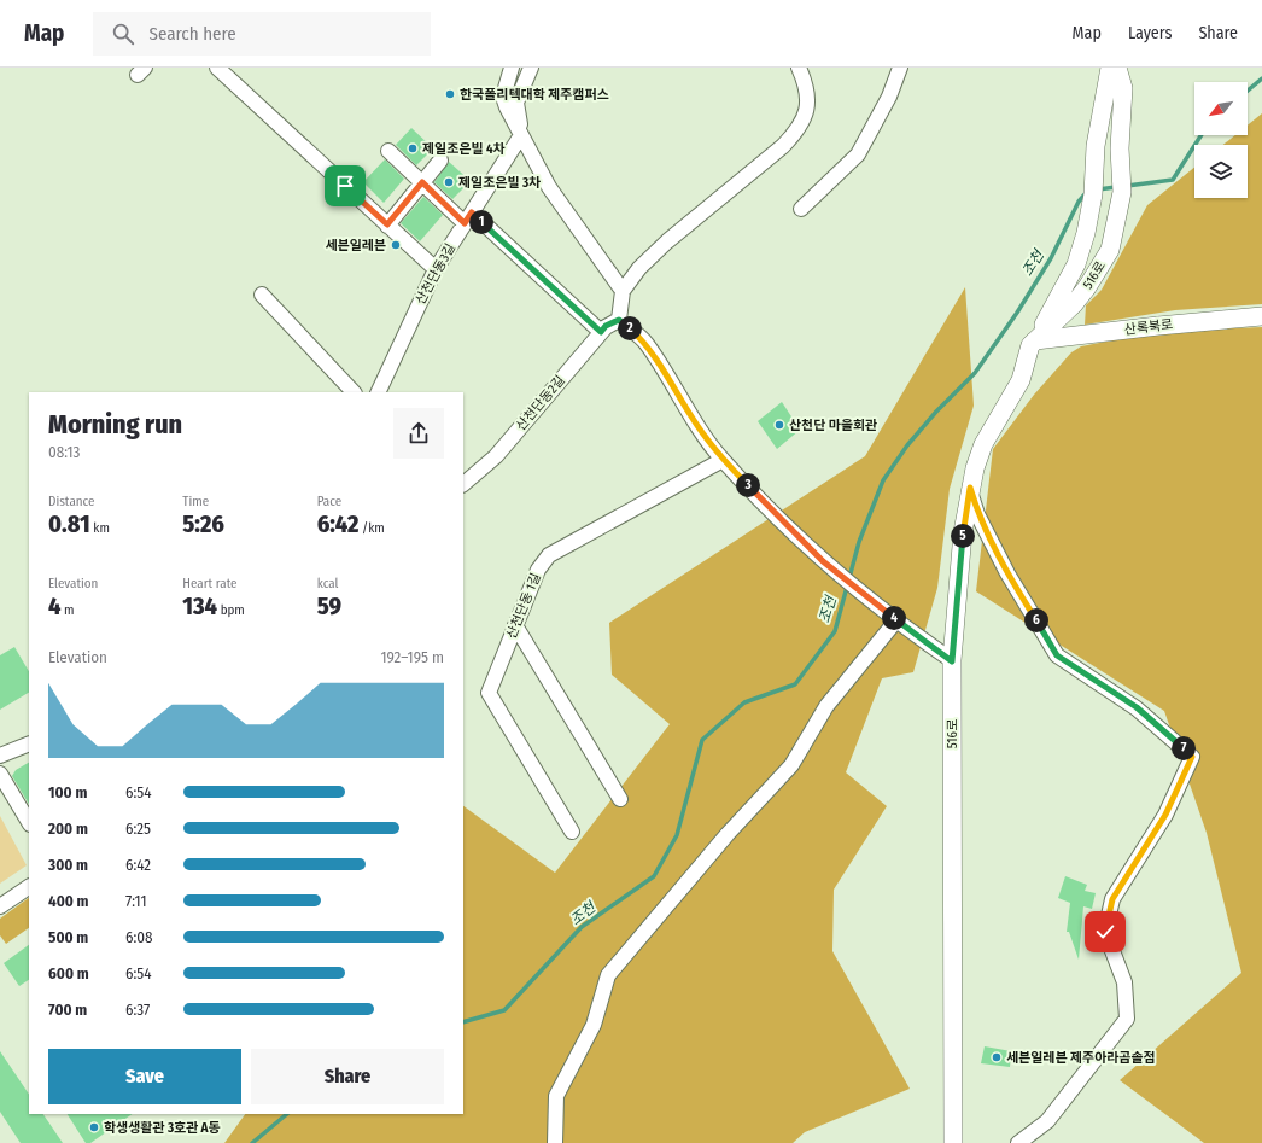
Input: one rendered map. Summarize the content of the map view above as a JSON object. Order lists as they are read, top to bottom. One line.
{"streets":{"main road":["516로","산록북로"],"street":["산천단동3길","산천단동2길","산천단동 1길"]},"crossings":[["516로","산록북로"]],"water":["조천"],"places":["한국폴리텍대학 제주캠퍼스","제일조은빌 4차","제일조은빌 3차","세븐일레븐","산천단 마을회관","세븐일레븐 제주아라곰솔점","학생생활관 3호관 A동"],"north":"bottom left","page":{"header":"Map","search":"Search here","nav":["Map","Layers","Share"],"pins":["1","2","3","5","4","6","7"],"heading":["Morning run","08:13"],"stats":[["Distance","0.81 km"],["Time","5:26"],["Pace","6:42 /km"],["Elevation","4 m"],["Heart rate","134 bpm"],["kcal","59"]],"chart":["Elevation","192–195 m"],"list":[{"name":"100 m","note":"6:54"},{"name":"200 m","note":"6:25"},{"name":"300 m","note":"6:42"},{"name":"400 m","note":"7:11"},{"name":"500 m","note":"6:08"},{"name":"600 m","note":"6:54"},{"name":"700 m","note":"6:37"}],"buttons":["Save","Share"]}}
